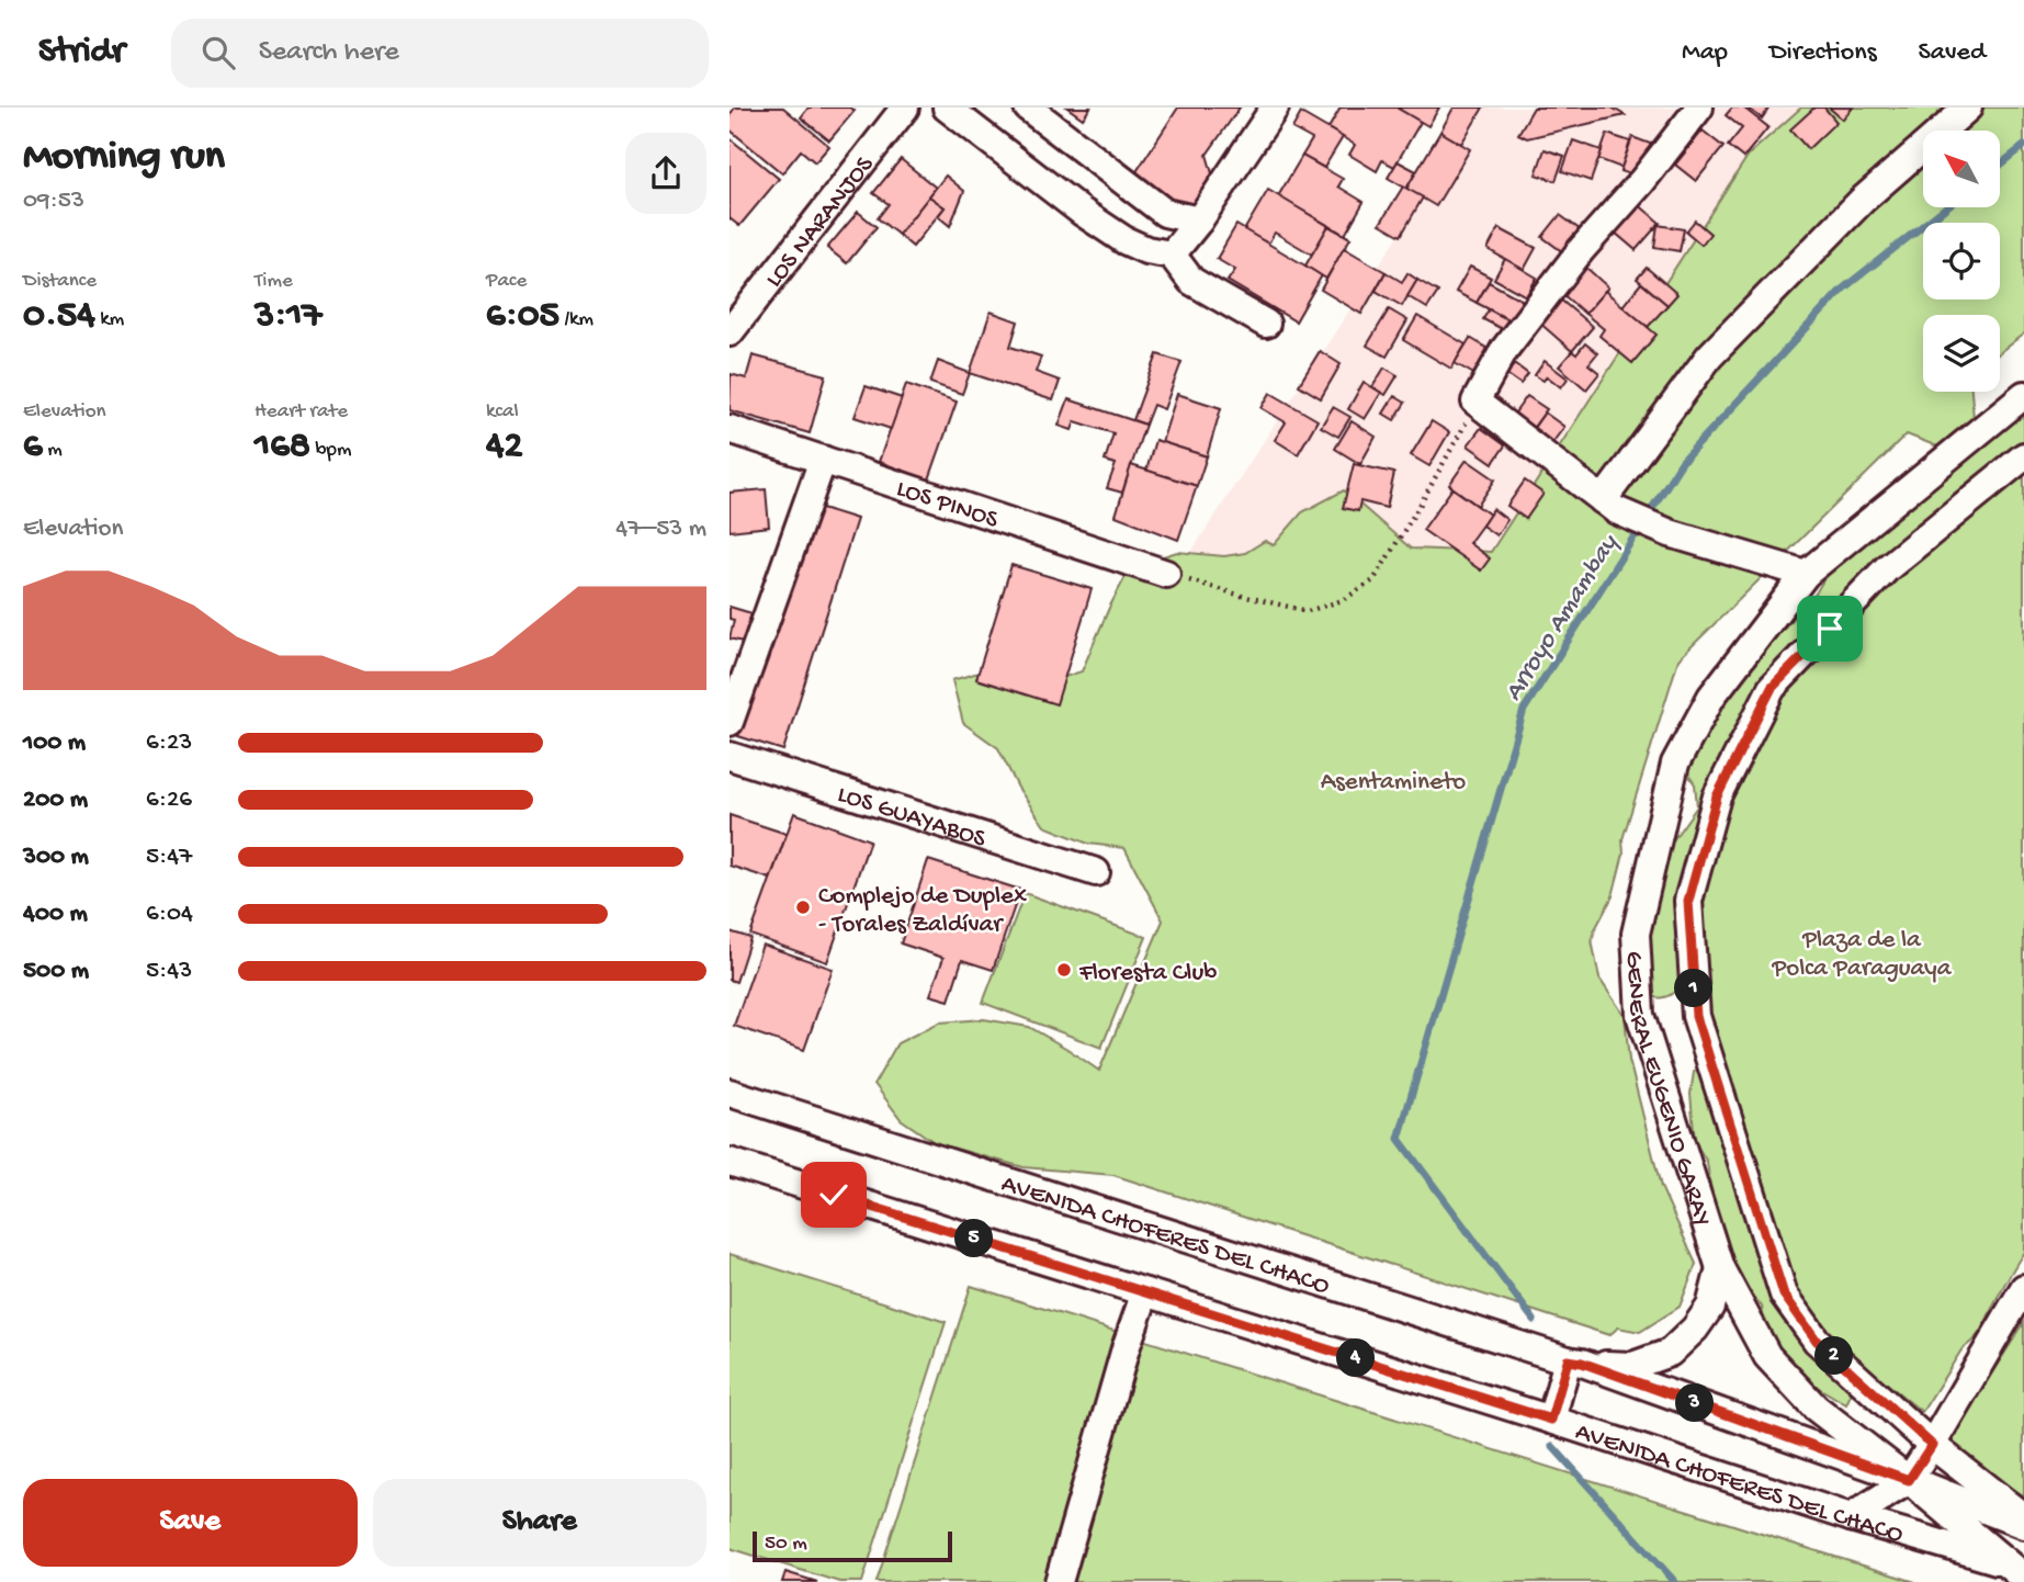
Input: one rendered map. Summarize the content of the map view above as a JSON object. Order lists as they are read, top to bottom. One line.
{"streets":{"street":["LOS NARANJOS","LOS PINOS","LOS GUAYABOS","GENERAL EUGENIO GARAY","AVENIDA CHOFERES DEL CHACO"]},"crossings":[["GENERAL EUGENIO GARAY","AVENIDA CHOFERES DEL CHACO"]],"water":["Arroyo Amambay"],"parks":["Asentamineto","Plaza de la Polca Paraguaya"],"places":["Complejo de Duplex - Torales Zaldívar","Floresta Club"],"scale_bar":"50 m","north":"top left","page":{"header":"Stridr","search":"Search here","nav":["Map","Directions","Saved"],"heading":["Morning run","09:53"],"stats":[["Distance","0.54 km"],["Time","3:17"],["Pace","6:05 /km"],["Elevation","6 m"],["Heart rate","168 bpm"],["kcal","42"]],"chart":["Elevation","47–53 m"],"list":[{"name":"100 m","note":"6:23"},{"name":"200 m","note":"6:26"},{"name":"300 m","note":"5:47"},{"name":"400 m","note":"6:04"},{"name":"500 m","note":"5:43"}],"pins":["1","5","2","4","3"],"buttons":["Save","Share"],"scale":"50 m"}}
